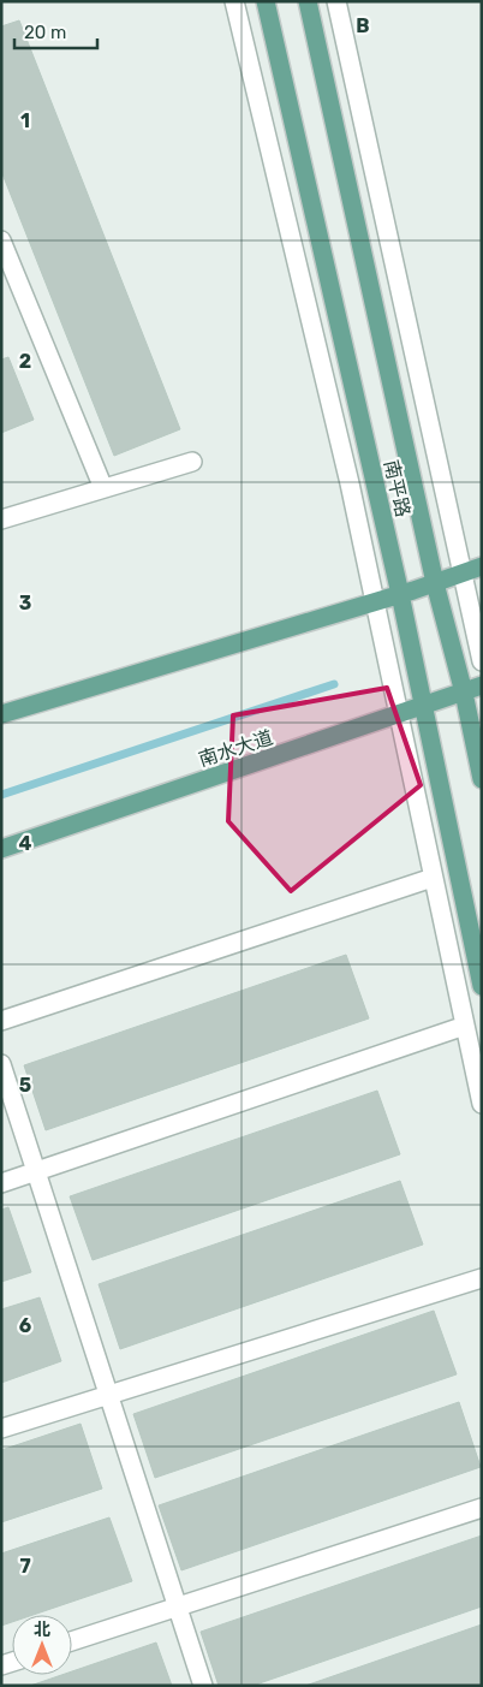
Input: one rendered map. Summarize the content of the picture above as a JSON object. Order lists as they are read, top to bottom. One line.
{"streets":{"main road":["南平路","南水大道"]},"crossings":[["南平路","南水大道"]],"scale_bar":"20 m","north":"top","grid":{"columns":["B"],"rows":["1","2","3","4","5","6","7"]}}
